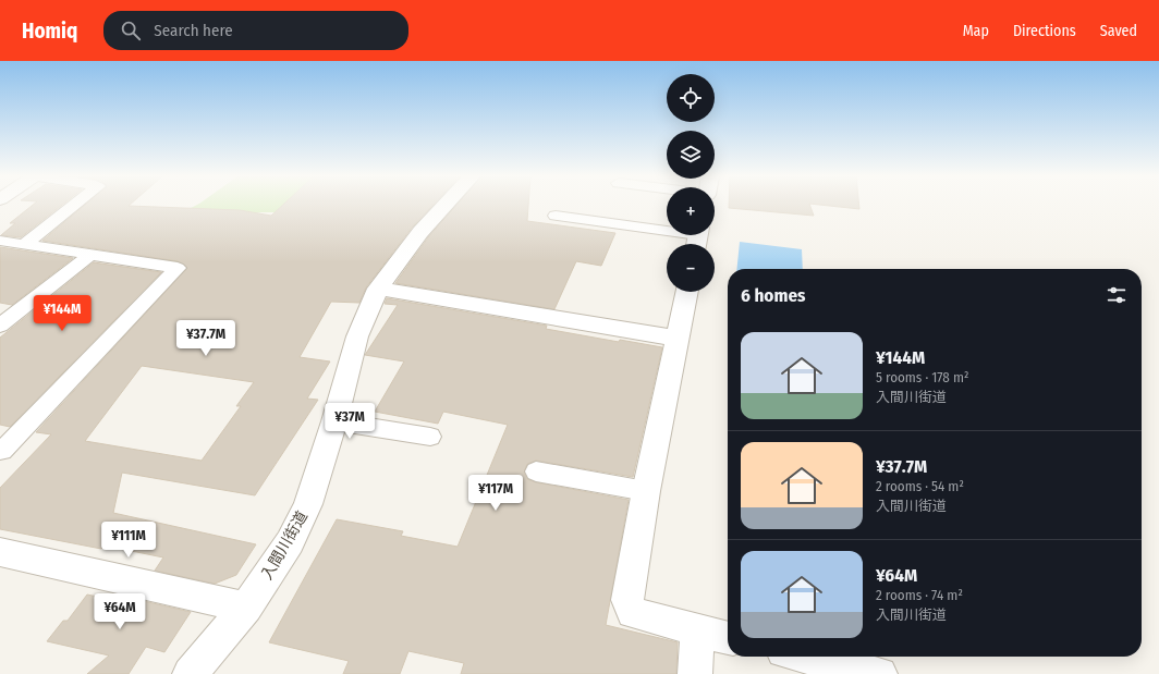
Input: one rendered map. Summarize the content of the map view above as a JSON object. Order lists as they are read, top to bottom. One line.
{"streets":{"street":["入間川街道"]},"page":{"header":"Homiq","search":"Search here","nav":["Map","Directions","Saved"],"map_buttons":["+","−"],"heading":"6 homes","price":["¥144M","¥37.7M","¥37M","¥117M","¥111M","¥64M"],"list":[{"name":"¥144M","note":"5 rooms · 178 m² · 入間川街道"},{"name":"¥37.7M","note":"2 rooms · 54 m² · 入間川街道"},{"name":"¥64M","note":"2 rooms · 74 m² · 入間川街道"}]}}
